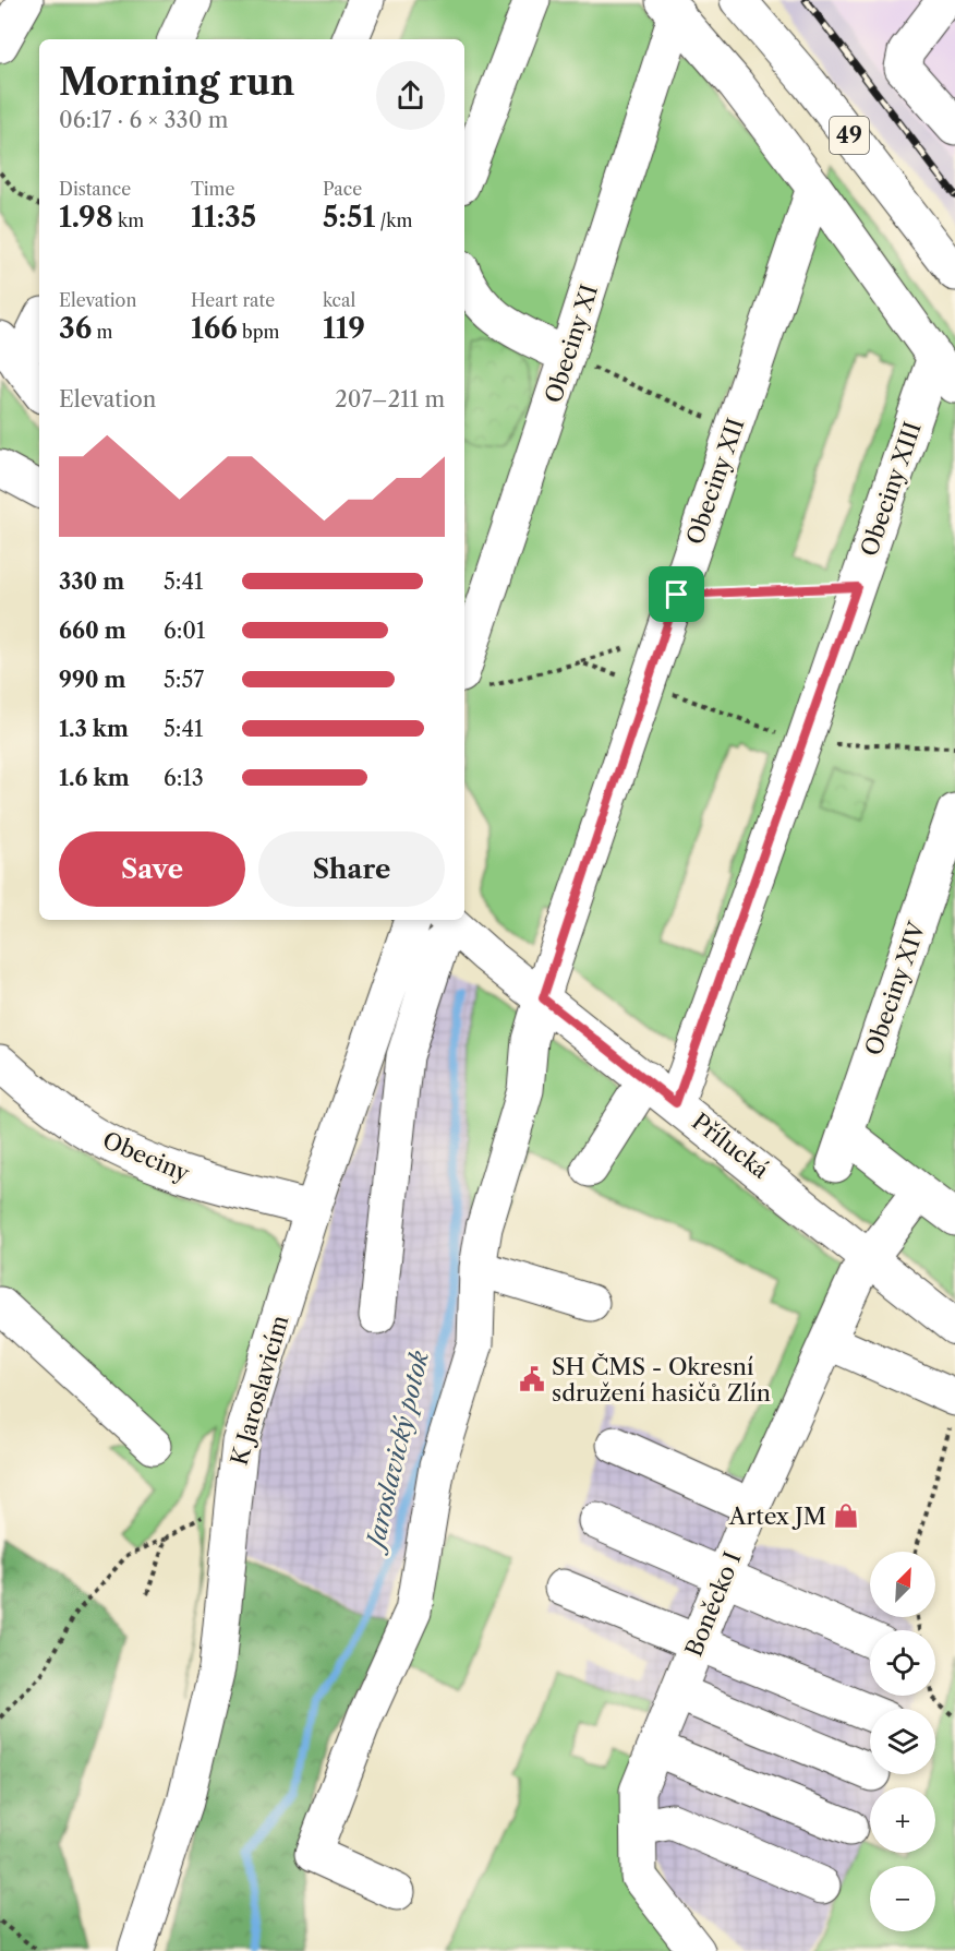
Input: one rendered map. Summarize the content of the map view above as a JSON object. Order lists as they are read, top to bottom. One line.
{"streets":{"street":["49","Obeciny XI","Obeciny XII","Obeciny XIII","Obeciny XIV","Přílucká","Obeciny","K Jaroslavicím","Boněcko I"]},"crossings":[["Obeciny XII","Přílucká"],["Obeciny XIII","Přílucká"],["Obeciny XIV","Boněcko I"],["Přílucká","Boněcko I"],["Obeciny","K Jaroslavicím"]],"water":["Jaroslavický potok"],"places":{"public building":["SH ČMS - Okresní sdružení hasičů Zlín"],"shop":["Artex JM"]},"north":"top right","page":{"heading":["Morning run","06:17 · 6 × 330 m"],"stats":[["Distance","1.98 km"],["Time","11:35"],["Pace","5:51 /km"],["Elevation","36 m"],["Heart rate","166 bpm"],["kcal","119"]],"chart":["Elevation","207–211 m"],"list":[{"name":"330 m","note":"5:41"},{"name":"660 m","note":"6:01"},{"name":"990 m","note":"5:57"},{"name":"1.3 km","note":"5:41"},{"name":"1.6 km","note":"6:13"}],"buttons":["Save","Share"],"map_buttons":["+","−"]}}
